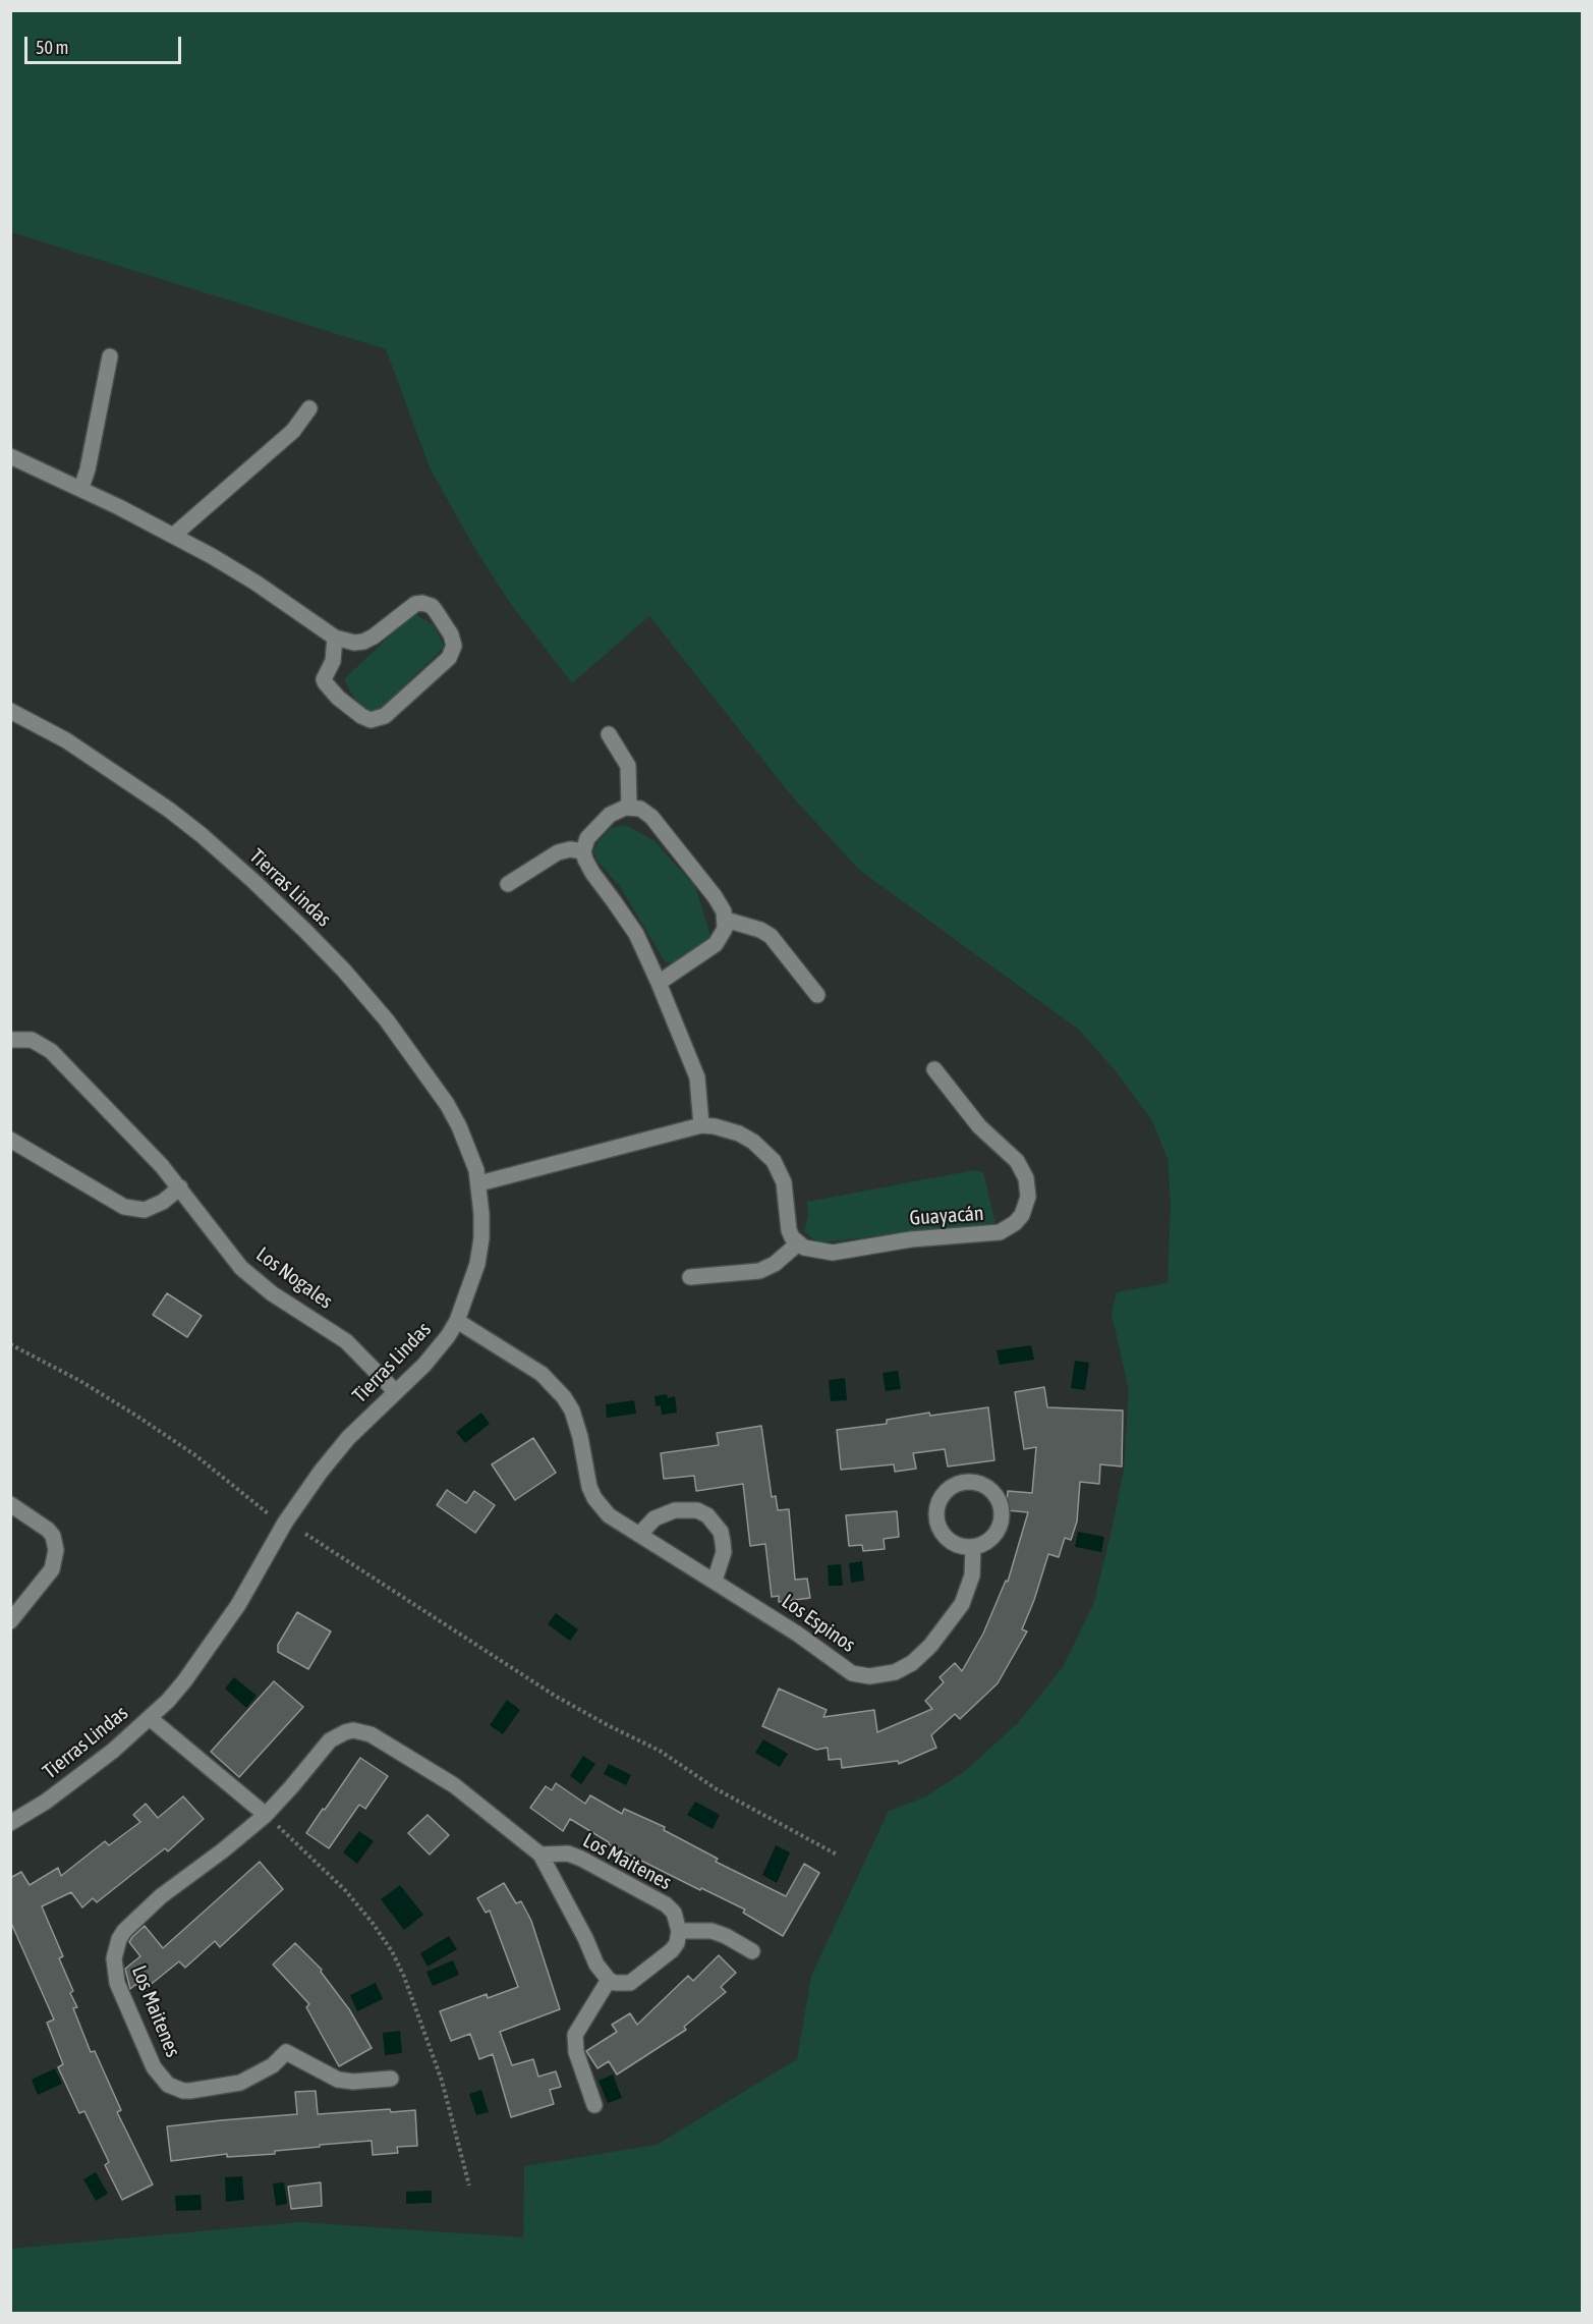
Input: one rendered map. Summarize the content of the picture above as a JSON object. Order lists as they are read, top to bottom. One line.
{"streets":{"street":["Tierras Lindas","Guayacán","Los Nogales","Los Espinos","Los Maitenes"]},"crossings":[["Tierras Lindas","Los Nogales"],["Tierras Lindas","Los Espinos"]],"scale_bar":"50 m"}
